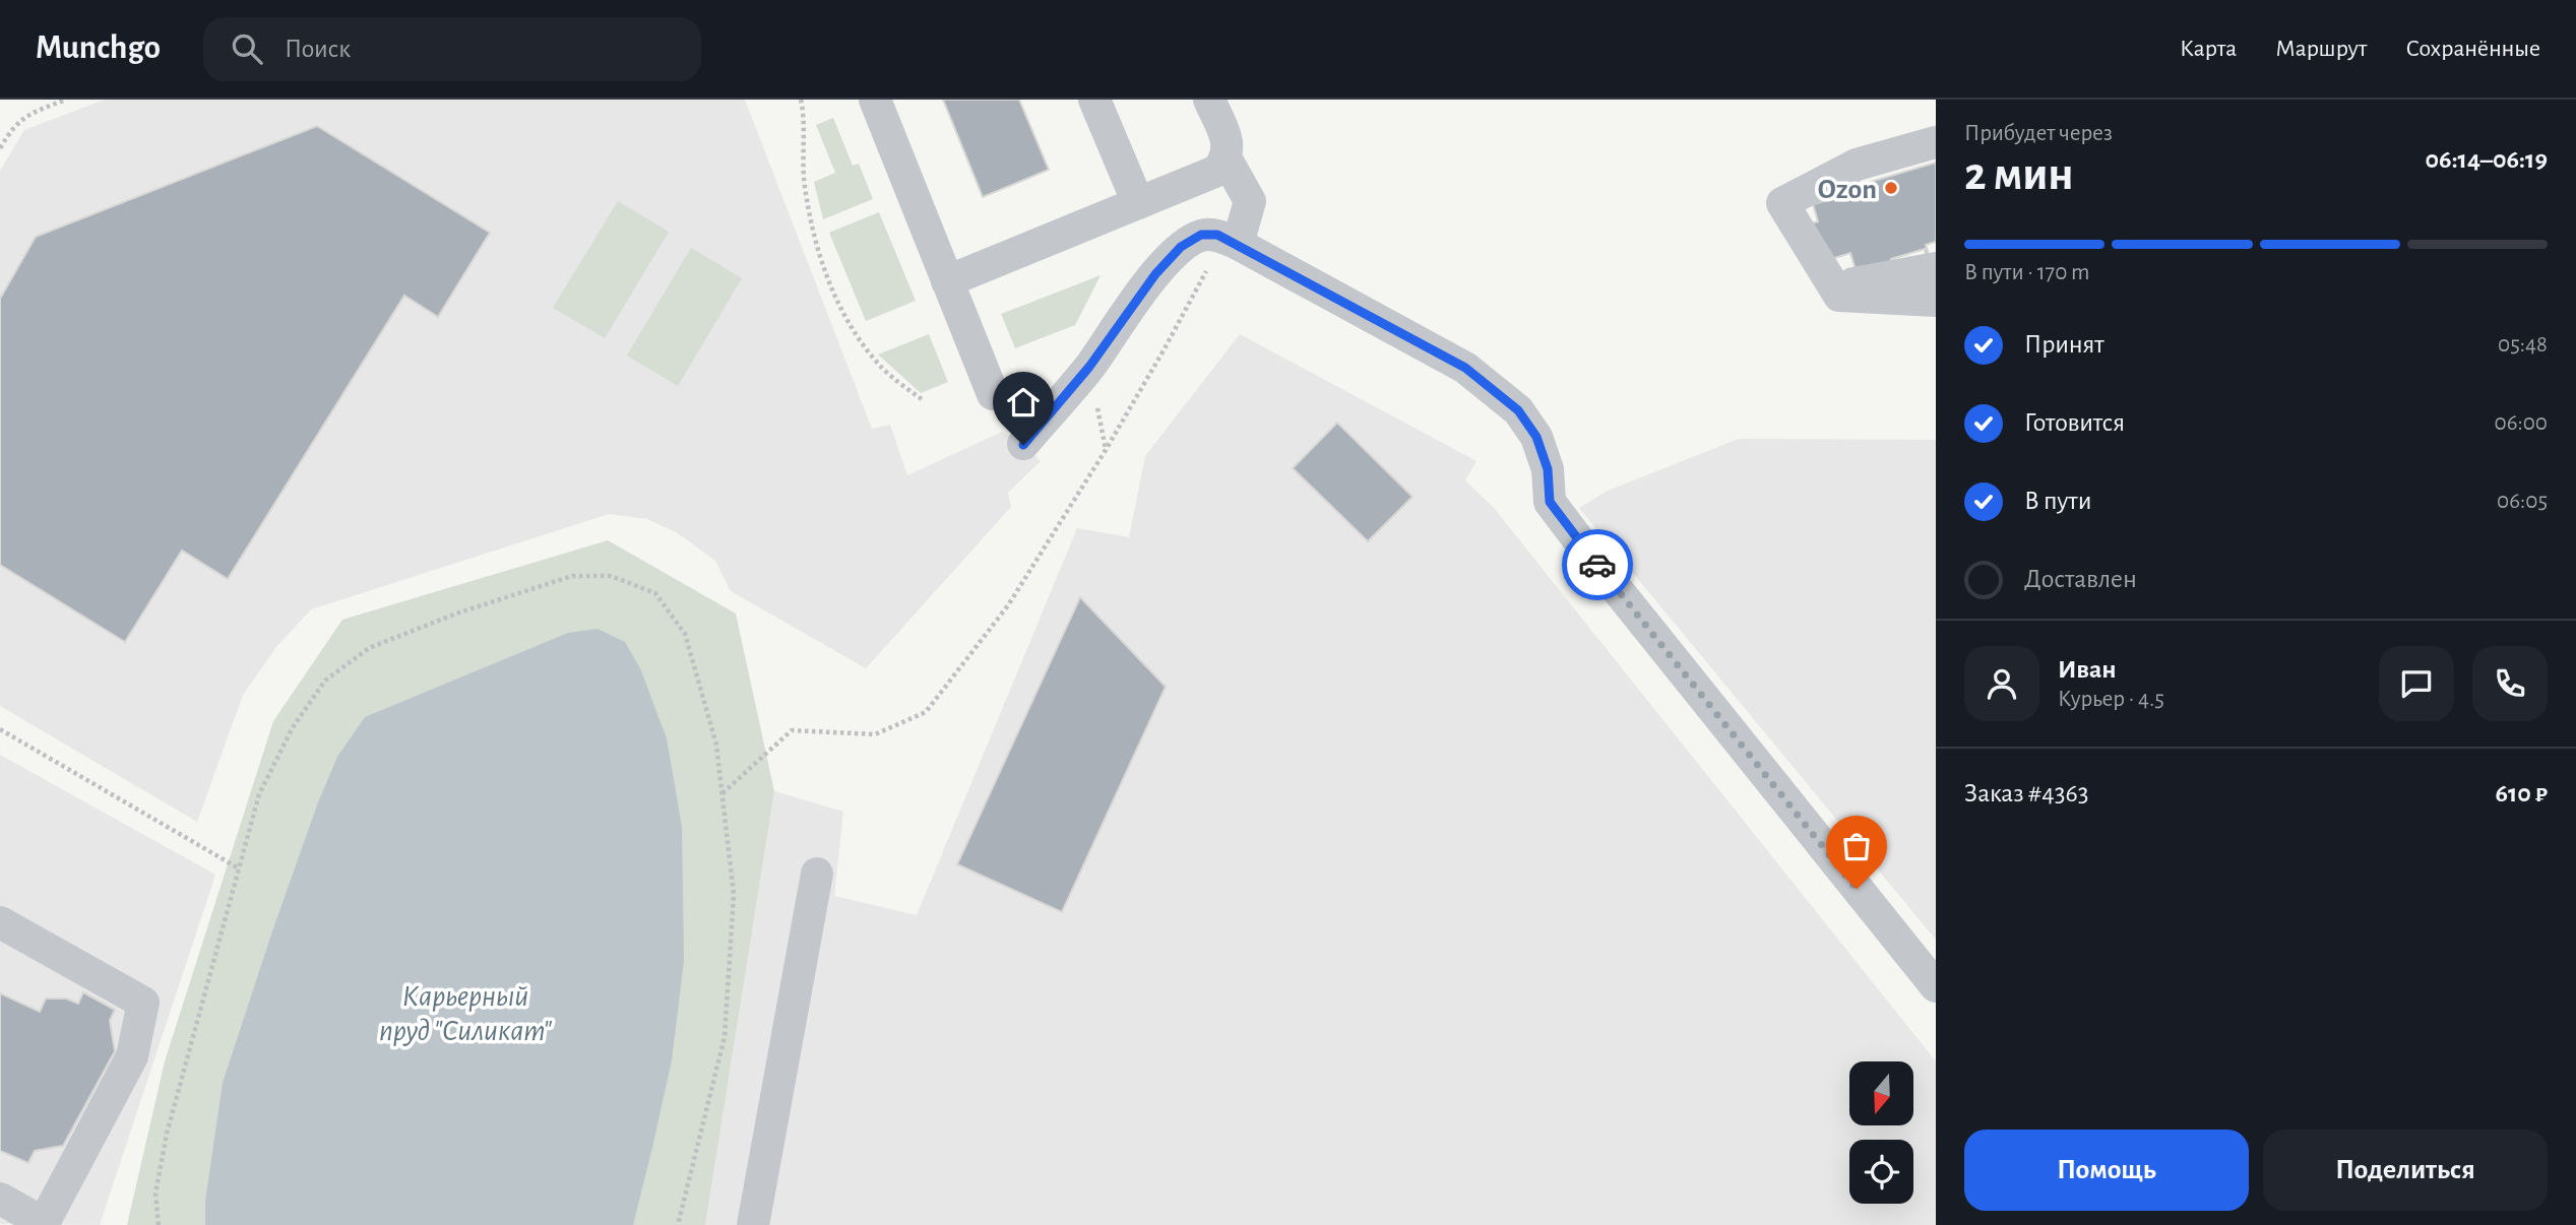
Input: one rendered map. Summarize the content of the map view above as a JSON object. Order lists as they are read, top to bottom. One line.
{"water":["Карьерный пруд \"Силикат\""],"places":["Ozon"],"north":"bottom","page":{"header":"Munchgo","search":"Поиск","nav":["Карта","Маршрут","Сохранённые"],"heading":["2 мин","Прибудет через","06:14–06:19"],"panel":["Иван","Курьер · 4.5","Заказ #4363","610 ₽"],"bar":"В пути · 170 m","list":[["Принят","05:48"],["Готовится","06:00"],["В пути","06:05"],"Доставлен"],"buttons":["Помощь","Поделиться"]}}
